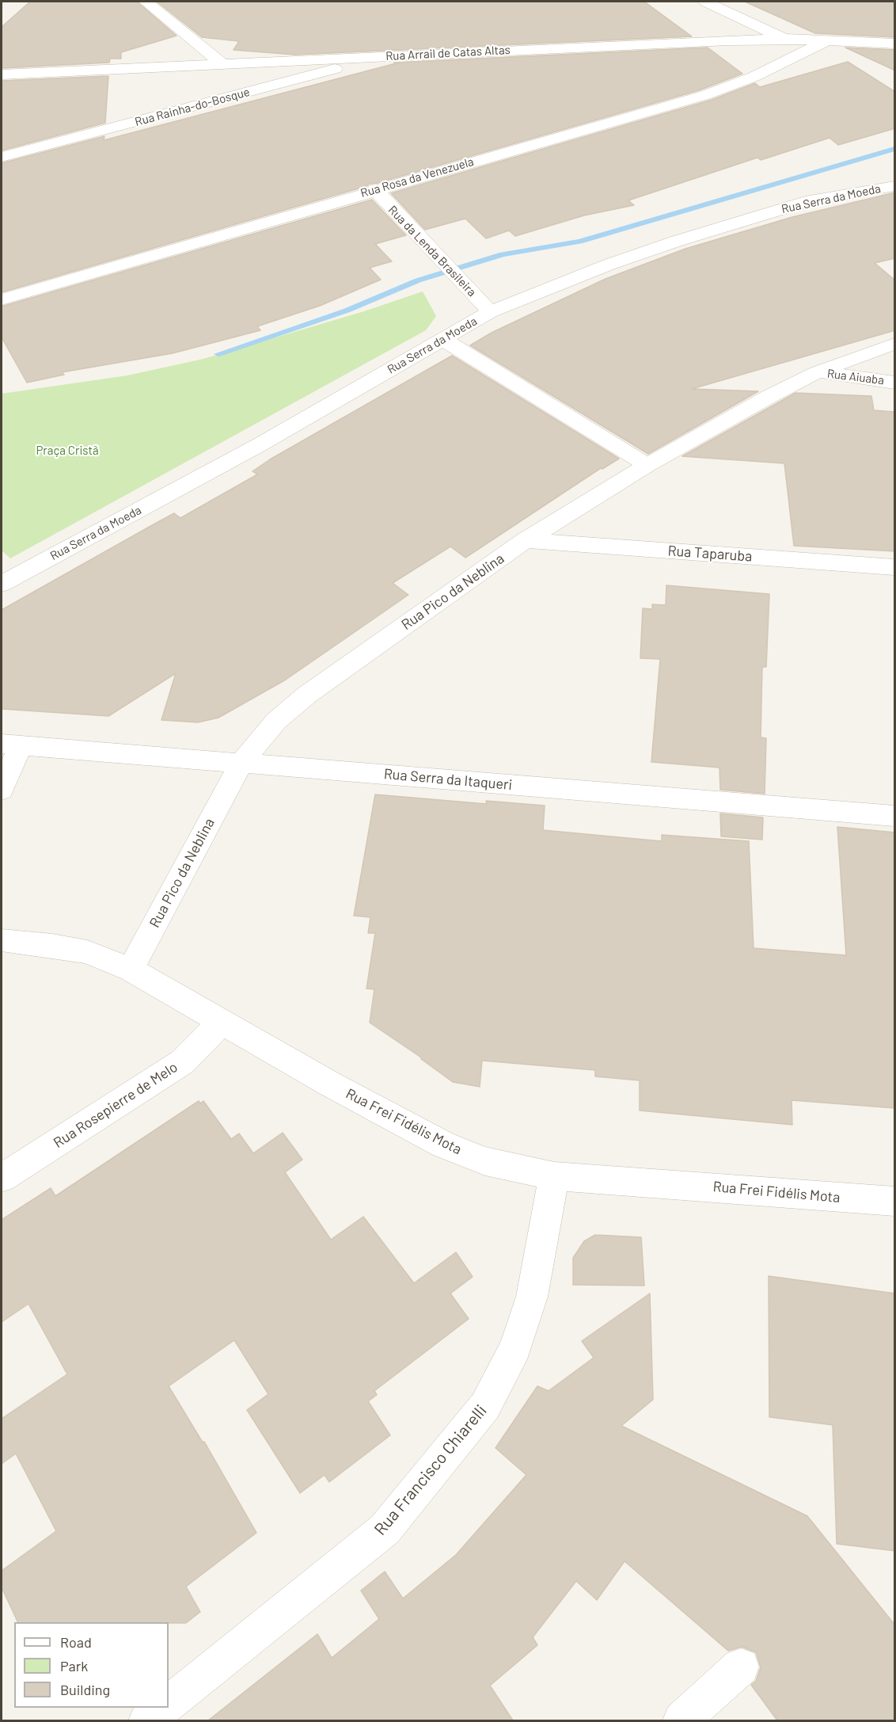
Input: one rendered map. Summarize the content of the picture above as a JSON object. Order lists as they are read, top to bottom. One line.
{"streets":{"street":["Rua Arrail de Catas Altas","Rua Rainha-do-Bosque","Rua Rosa da Venezuela","Rua Serra da Moeda","Rua da Lenda Brasileira","Rua Aiuaba","Rua Taparuba","Rua Pico da Neblina","Rua Serra da Itaqueri","Rua Rosepierre de Melo","Rua Frei Fidélis Mota","Rua Francisco Chiarelli"]},"crossings":[["Rua Arrail de Catas Altas","Rua Rainha-do-Bosque"],["Rua Arrail de Catas Altas","Rua Rosa da Venezuela"],["Rua Rosa da Venezuela","Rua da Lenda Brasileira"],["Rua Serra da Moeda","Rua da Lenda Brasileira"],["Rua Aiuaba","Rua Pico da Neblina"],["Rua Taparuba","Rua Pico da Neblina"],["Rua Pico da Neblina","Rua Serra da Itaqueri"],["Rua Pico da Neblina","Rua Frei Fidélis Mota"],["Rua Rosepierre de Melo","Rua Frei Fidélis Mota"],["Rua Frei Fidélis Mota","Rua Francisco Chiarelli"]],"parks":["Praça Cristã"],"legend":["Road","Park","Building"]}
